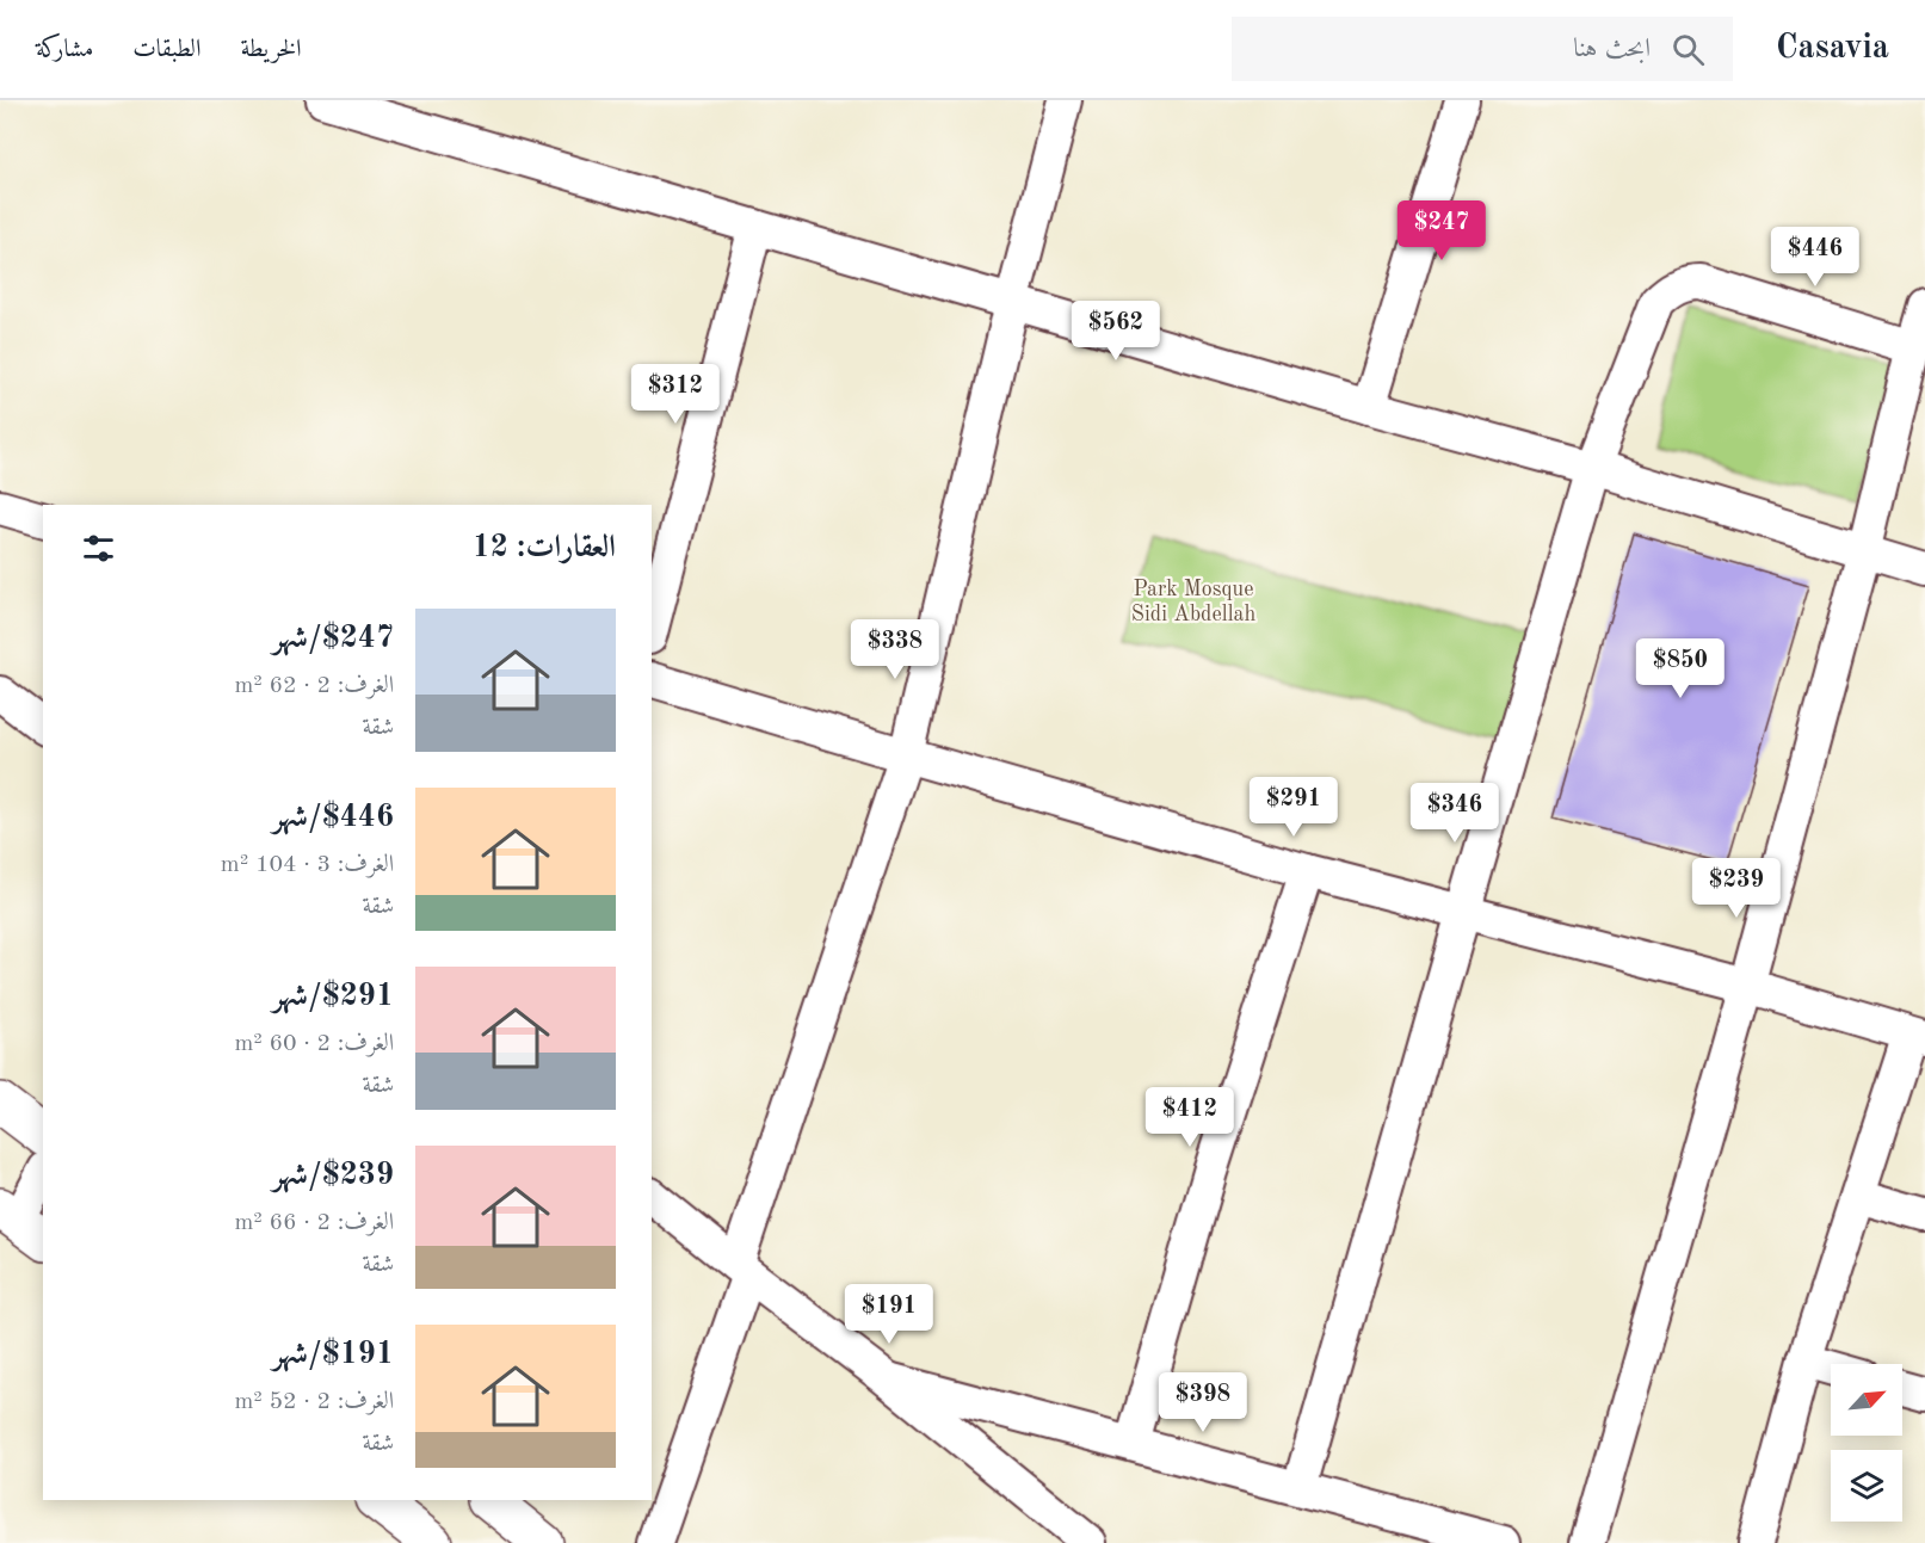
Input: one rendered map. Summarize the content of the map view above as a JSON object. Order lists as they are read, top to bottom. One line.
{"parks":["Park Mosque Sidi Abdellah"],"north":"top right","page":{"header":"Casavia","search":"ابحث هنا","nav":["الخريطة","الطبقات","مشاركة"],"price":["$247","$446","$562","$312","$338","$850","$291","$346","$239","$412","$191","$398"],"heading":"العقارات: 12","list":[{"name":"$247/شهر","note":"الغرف: 2 · 62 m² · شقة"},{"name":"$446/شهر","note":"الغرف: 3 · 104 m² · شقة"},{"name":"$291/شهر","note":"الغرف: 2 · 60 m² · شقة"},{"name":"$239/شهر","note":"الغرف: 2 · 66 m² · شقة"},{"name":"$191/شهر","note":"الغرف: 2 · 52 m² · شقة"}]}}
